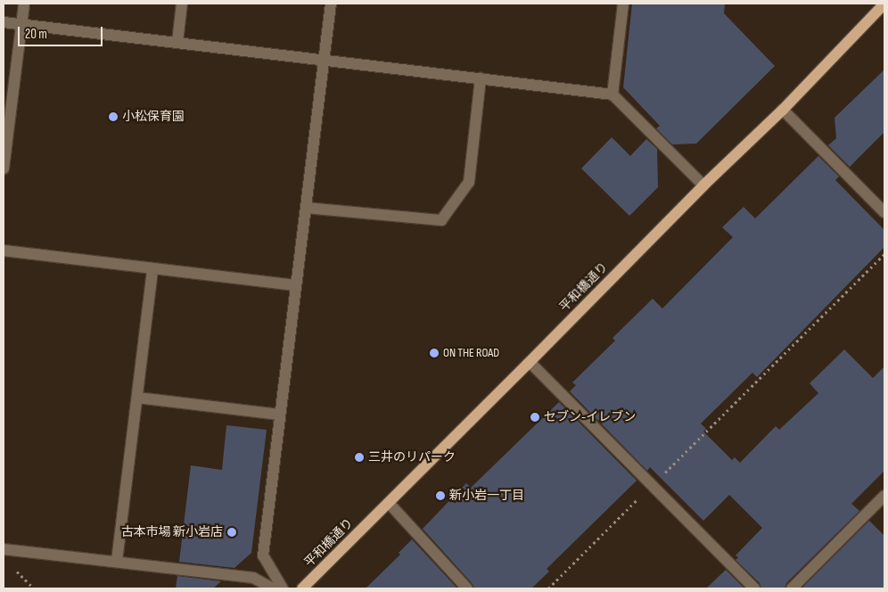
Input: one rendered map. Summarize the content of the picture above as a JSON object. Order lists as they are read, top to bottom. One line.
{"streets":{"main road":["平和橋通り"]},"places":["小松保育園","ON THE ROAD","セブン-イレブン","三井のリパーク","新小岩一丁目","古本市場 新小岩店"],"scale_bar":"20 m"}
